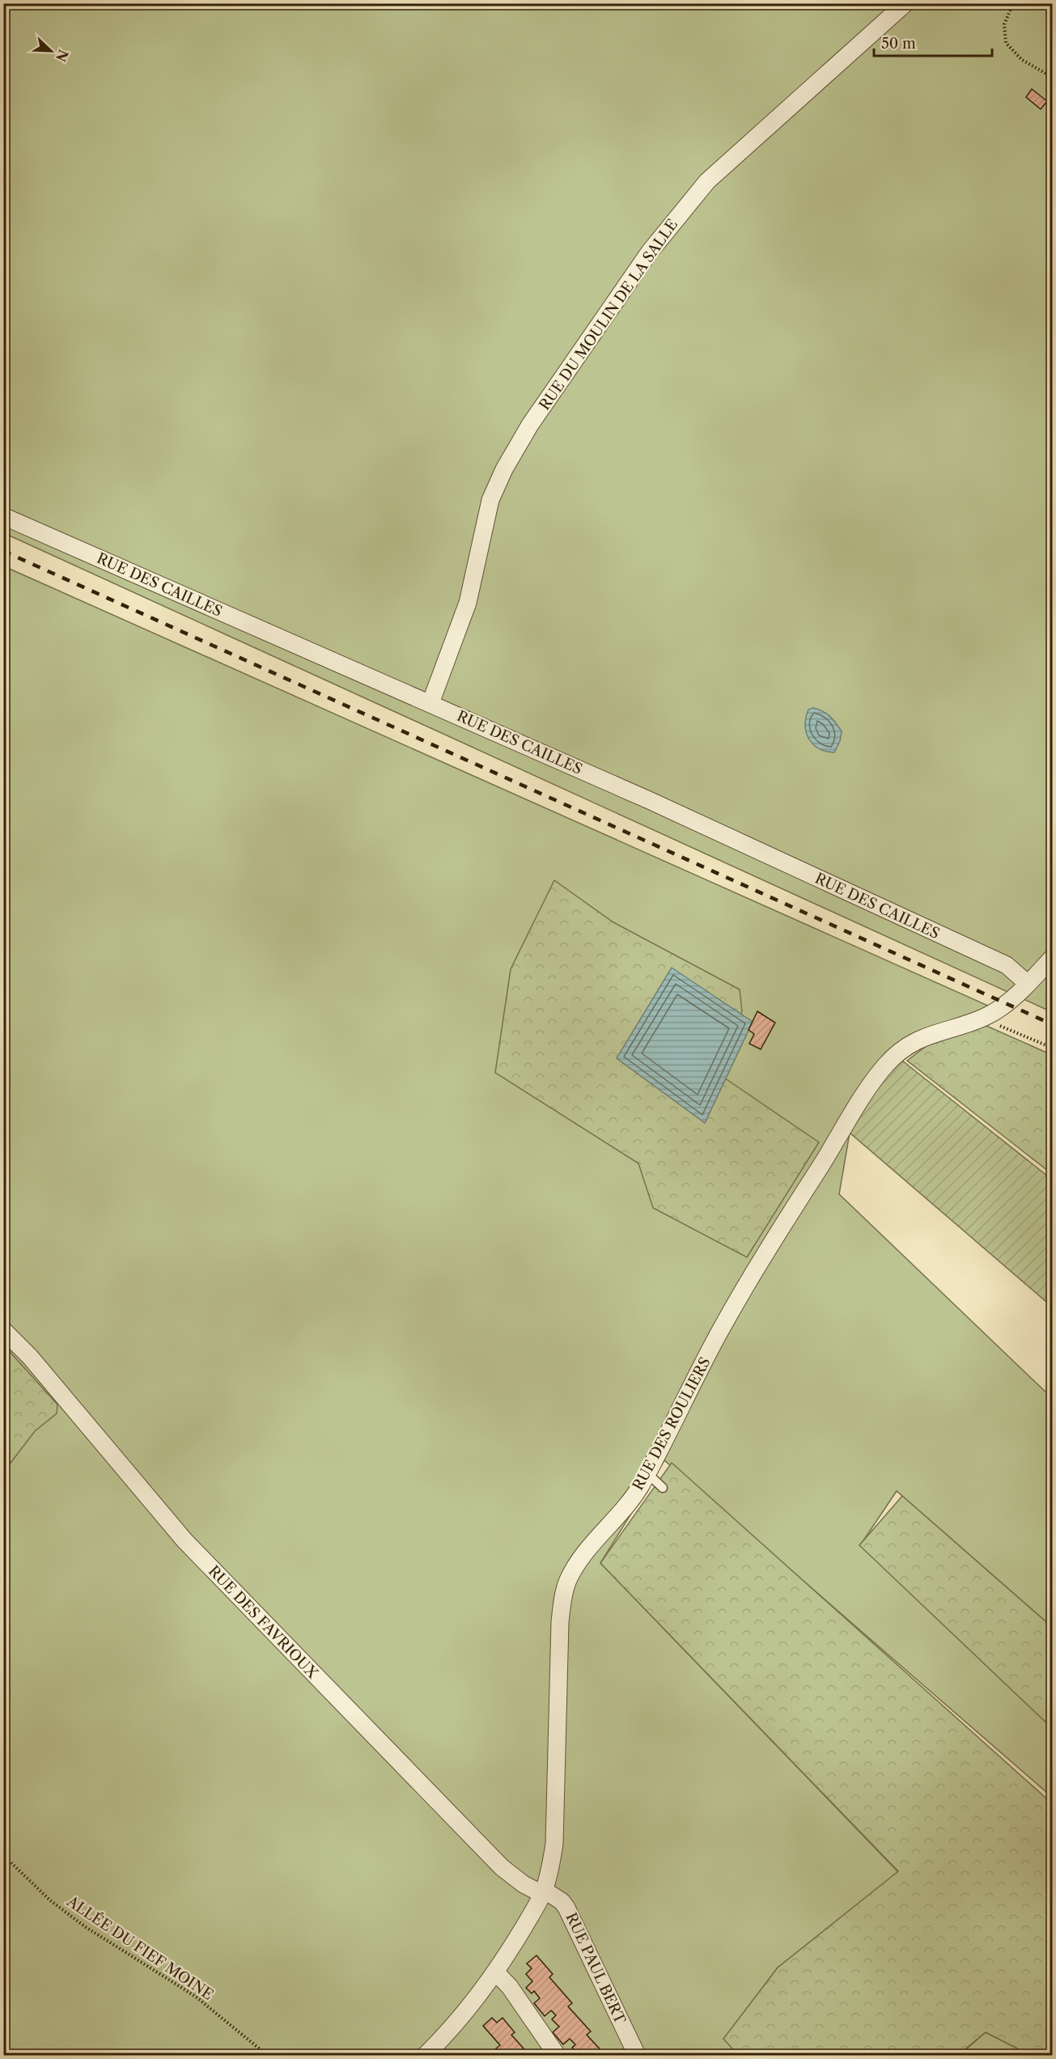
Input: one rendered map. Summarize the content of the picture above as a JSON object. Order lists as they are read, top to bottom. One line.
{"streets":{"street":["RUE DU MOULIN DE LA SALLE","RUE DES CAILLES","RUE DES ROULIERS","RUE DES FAVRIOUX","RUE PAUL BERT"],"path":["ALLÉE DU FIEF MOINE"]},"crossings":[["RUE DU MOULIN DE LA SALLE","RUE DES CAILLES"],["RUE DES CAILLES","RUE DES ROULIERS"],["RUE DES ROULIERS","RUE DES FAVRIOUX"],["RUE DES ROULIERS","RUE PAUL BERT"],["RUE DES FAVRIOUX","RUE PAUL BERT"]],"scale_bar":"50 m","north":"bottom right"}
